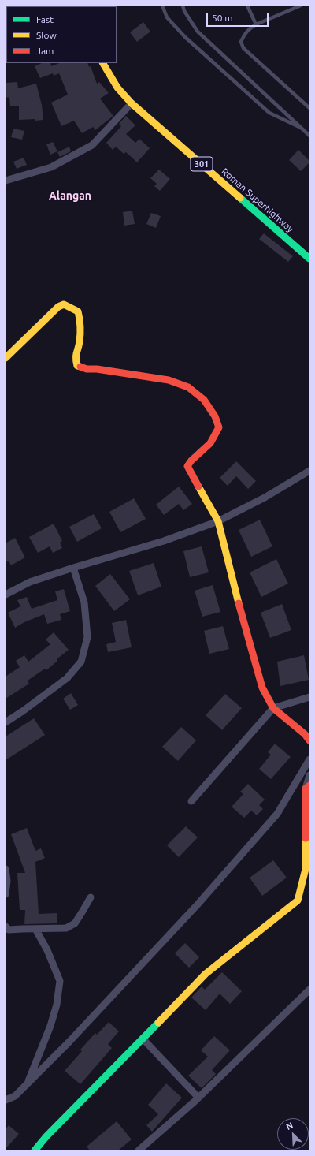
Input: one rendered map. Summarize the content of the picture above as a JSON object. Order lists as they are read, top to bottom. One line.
{"streets":{"street":["301","Roman Superhighway"]},"districts":["Alangan"],"legend":["Fast","Slow","Jam"],"scale_bar":"50 m","north":"top left"}
